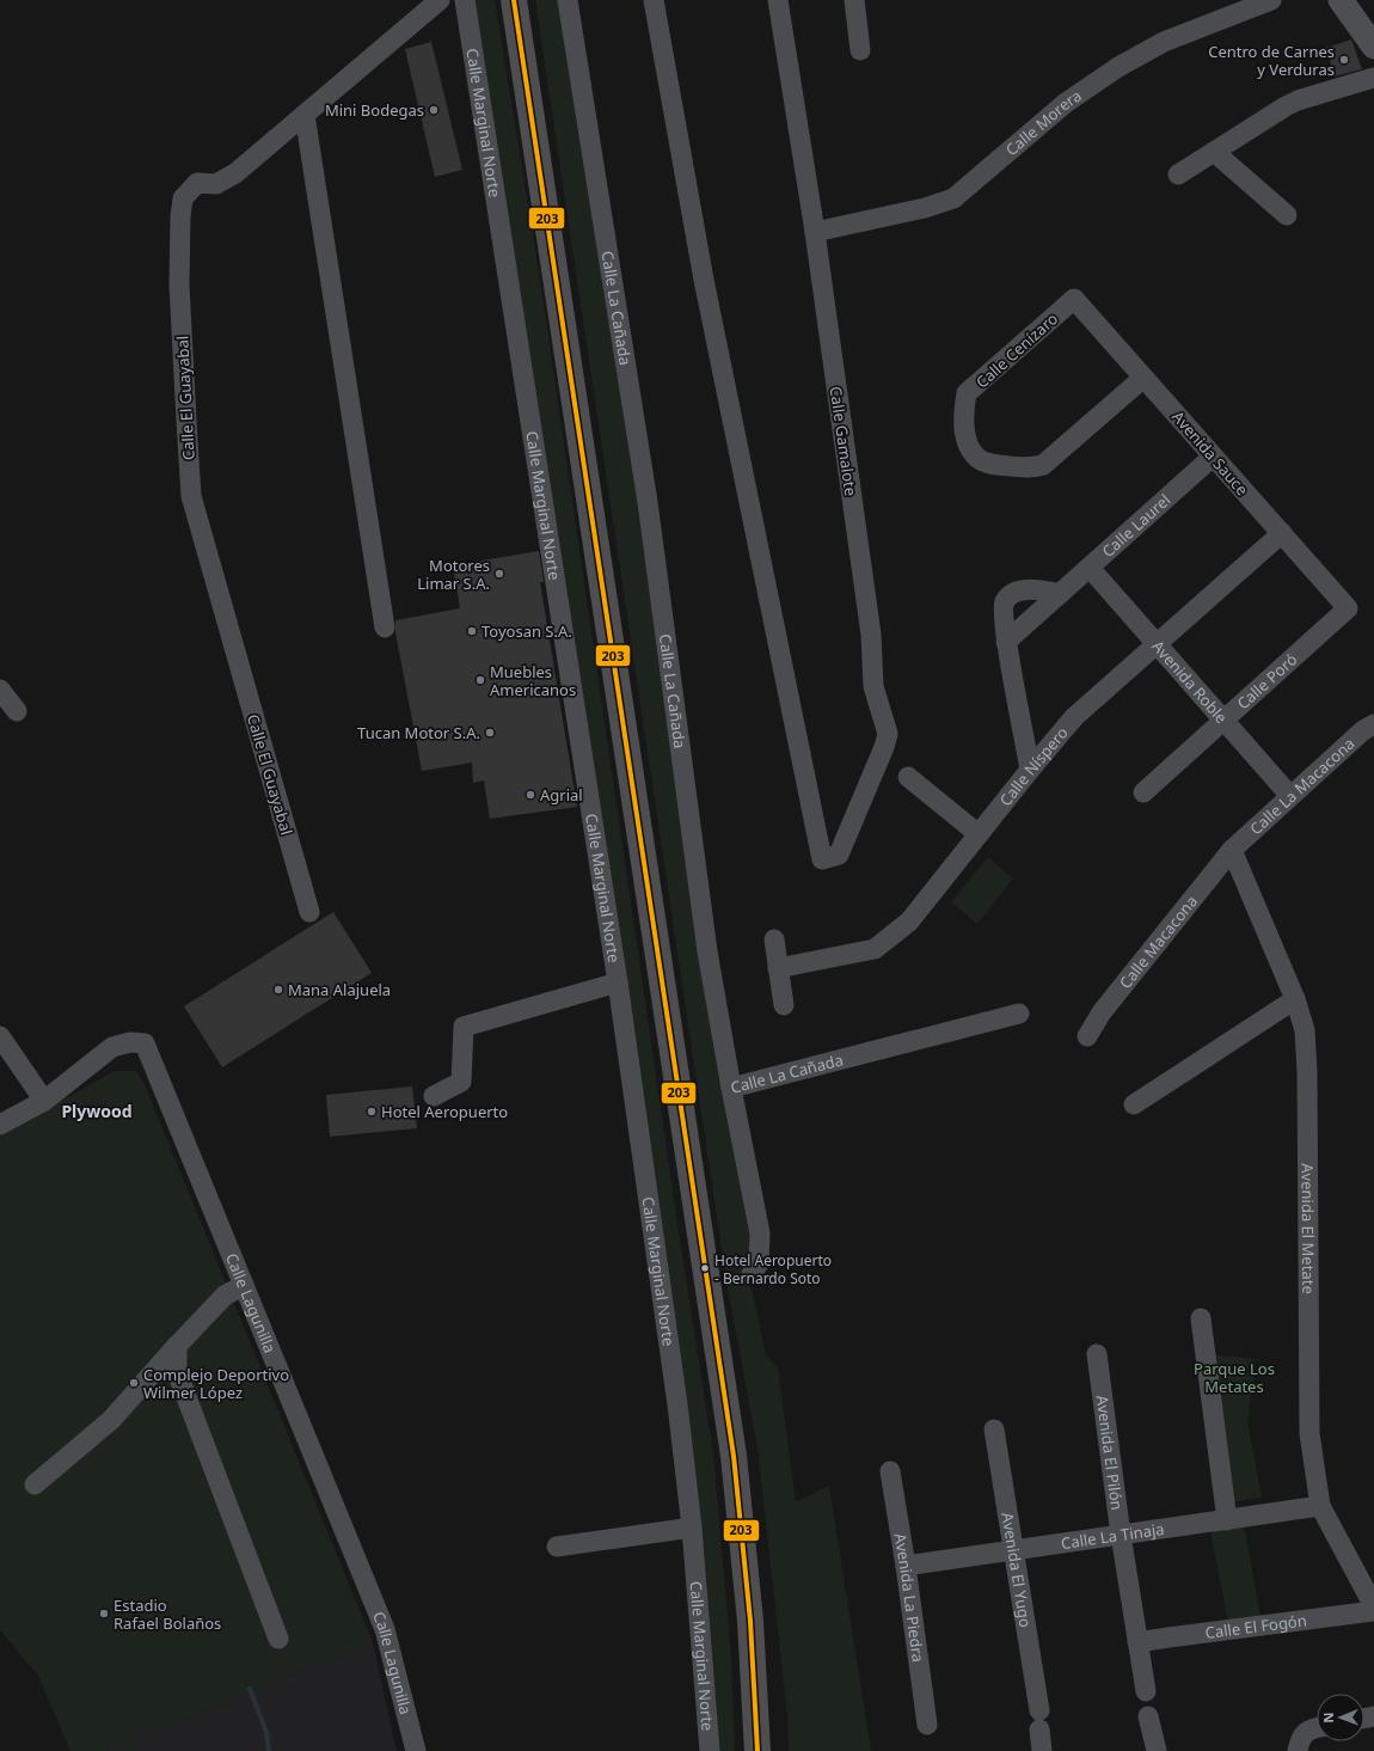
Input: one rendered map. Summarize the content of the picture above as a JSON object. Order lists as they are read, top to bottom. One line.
{"streets":{"street":["Calle Marginal Norte","Calle Morera","Calle La Cañada","Calle Cenízaro","Calle El Guayabal","Calle Gamalote","Avenida Sauce","Calle Laurel","Avenida Roble","Calle Poró","Calle Níspero","Calle La Macacona","Calle Macacona","Avenida El Metate","Calle Lagunilla","Avenida El Pilón","Calle La Tinaja","Avenida El Yugo","Avenida La Piedra","Calle El Fogón"]},"crossings":[["Calle Morera","Calle Gamalote"],["Calle Cenízaro","Avenida Sauce"],["Avenida Sauce","Calle Laurel"],["Avenida Sauce","Calle Poró"],["Avenida Sauce","Calle Níspero"],["Calle Laurel","Avenida Roble"],["Avenida Roble","Calle Poró"],["Avenida Roble","Calle Níspero"],["Avenida Roble","Calle La Macacona"],["Calle La Macacona","Calle Macacona"],["Calle La Macacona","Avenida El Metate"],["Calle Macacona","Avenida El Metate"],["Avenida El Metate","Calle La Tinaja"],["Avenida El Pilón","Calle La Tinaja"],["Avenida El Pilón","Calle El Fogón"],["Calle La Tinaja","Avenida El Yugo"],["Calle La Tinaja","Avenida La Piedra"]],"districts":["Plywood"],"parks":["Parque Los Metates"],"places":["Centro de Carnes y Verduras","Mini Bodegas","Motores Limar S.A.","Toyosan S.A.","Muebles Americanos","Tucan Motor S.A.","Agrial","Mana Alajuela","Hotel Aeropuerto","Hotel Aeropuerto - Bernardo Soto","Complejo Deportivo Wilmer López","Estadio Rafael Bolaños"],"lines":["transit line 203"],"north":"left"}
